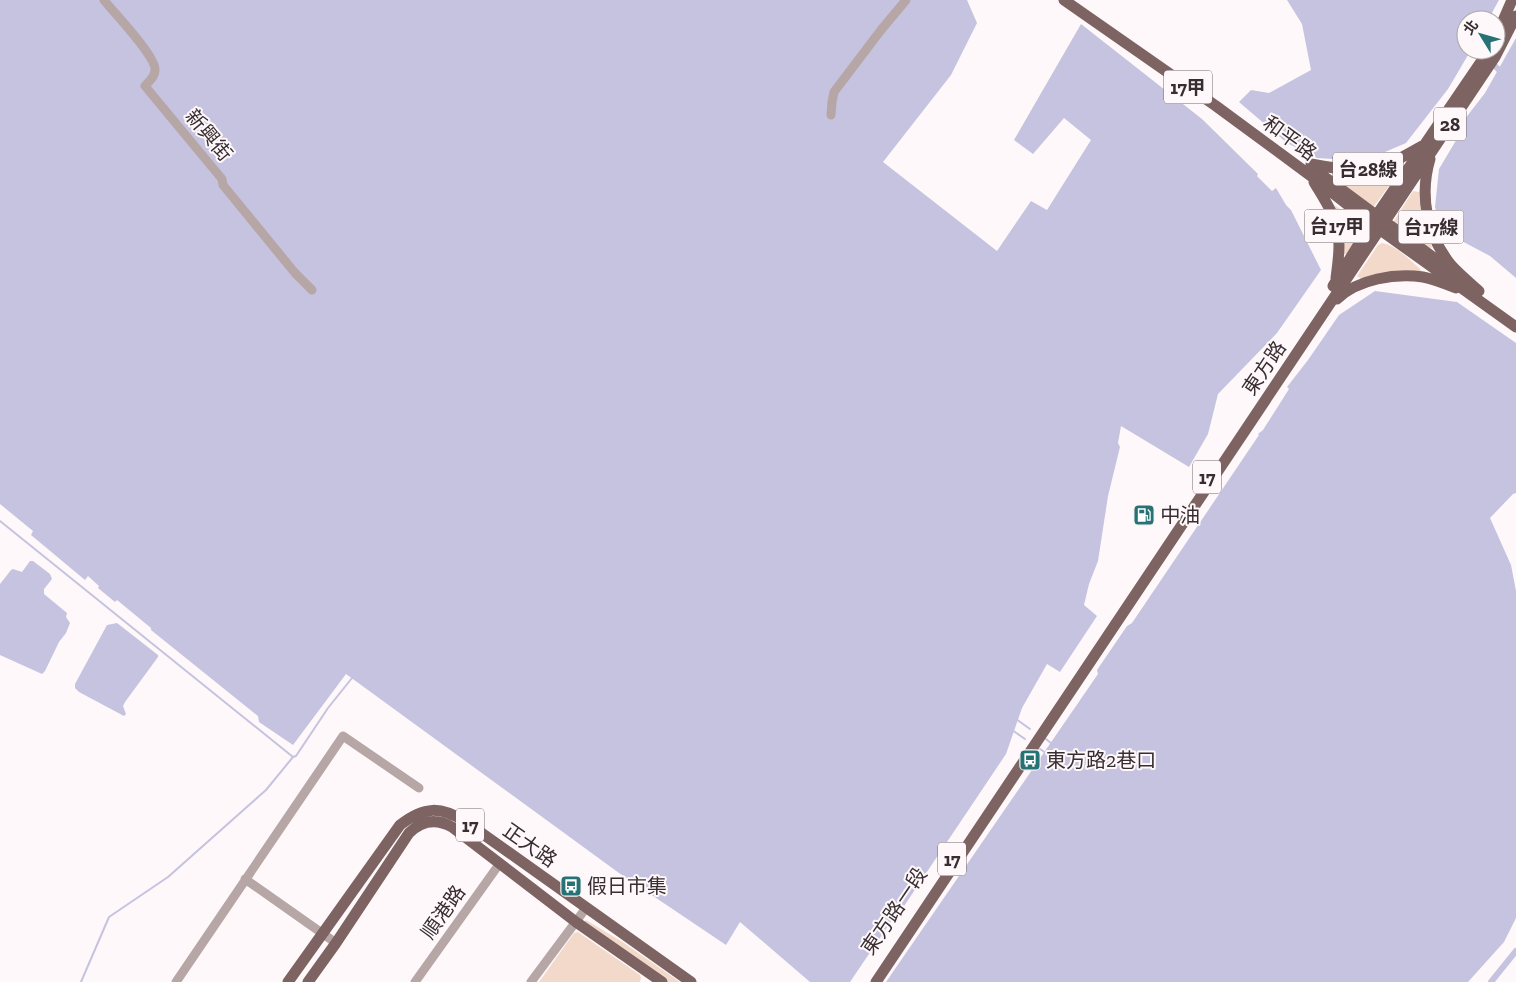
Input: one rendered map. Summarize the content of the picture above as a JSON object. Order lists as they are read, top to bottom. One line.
{"streets":{"main road":["17甲","28","和平路","台28線","台17甲","台17線","東方路","17","正大路","東方路一段"],"street":["新興街","順港路"]},"crossings":[["和平路","台28線"],["和平路","台17甲"],["和平路","台17線"],["和平路","東方路"],["台28線","台17線"],["台28線","東方路"],["台17甲","東方路"],["台17線","東方路"],["東方路","東方路一段"],["正大路","順港路"]],"places":{"fuel station":["中油"],"bus stop":["東方路2巷口","假日市集"]},"north":"top left"}
